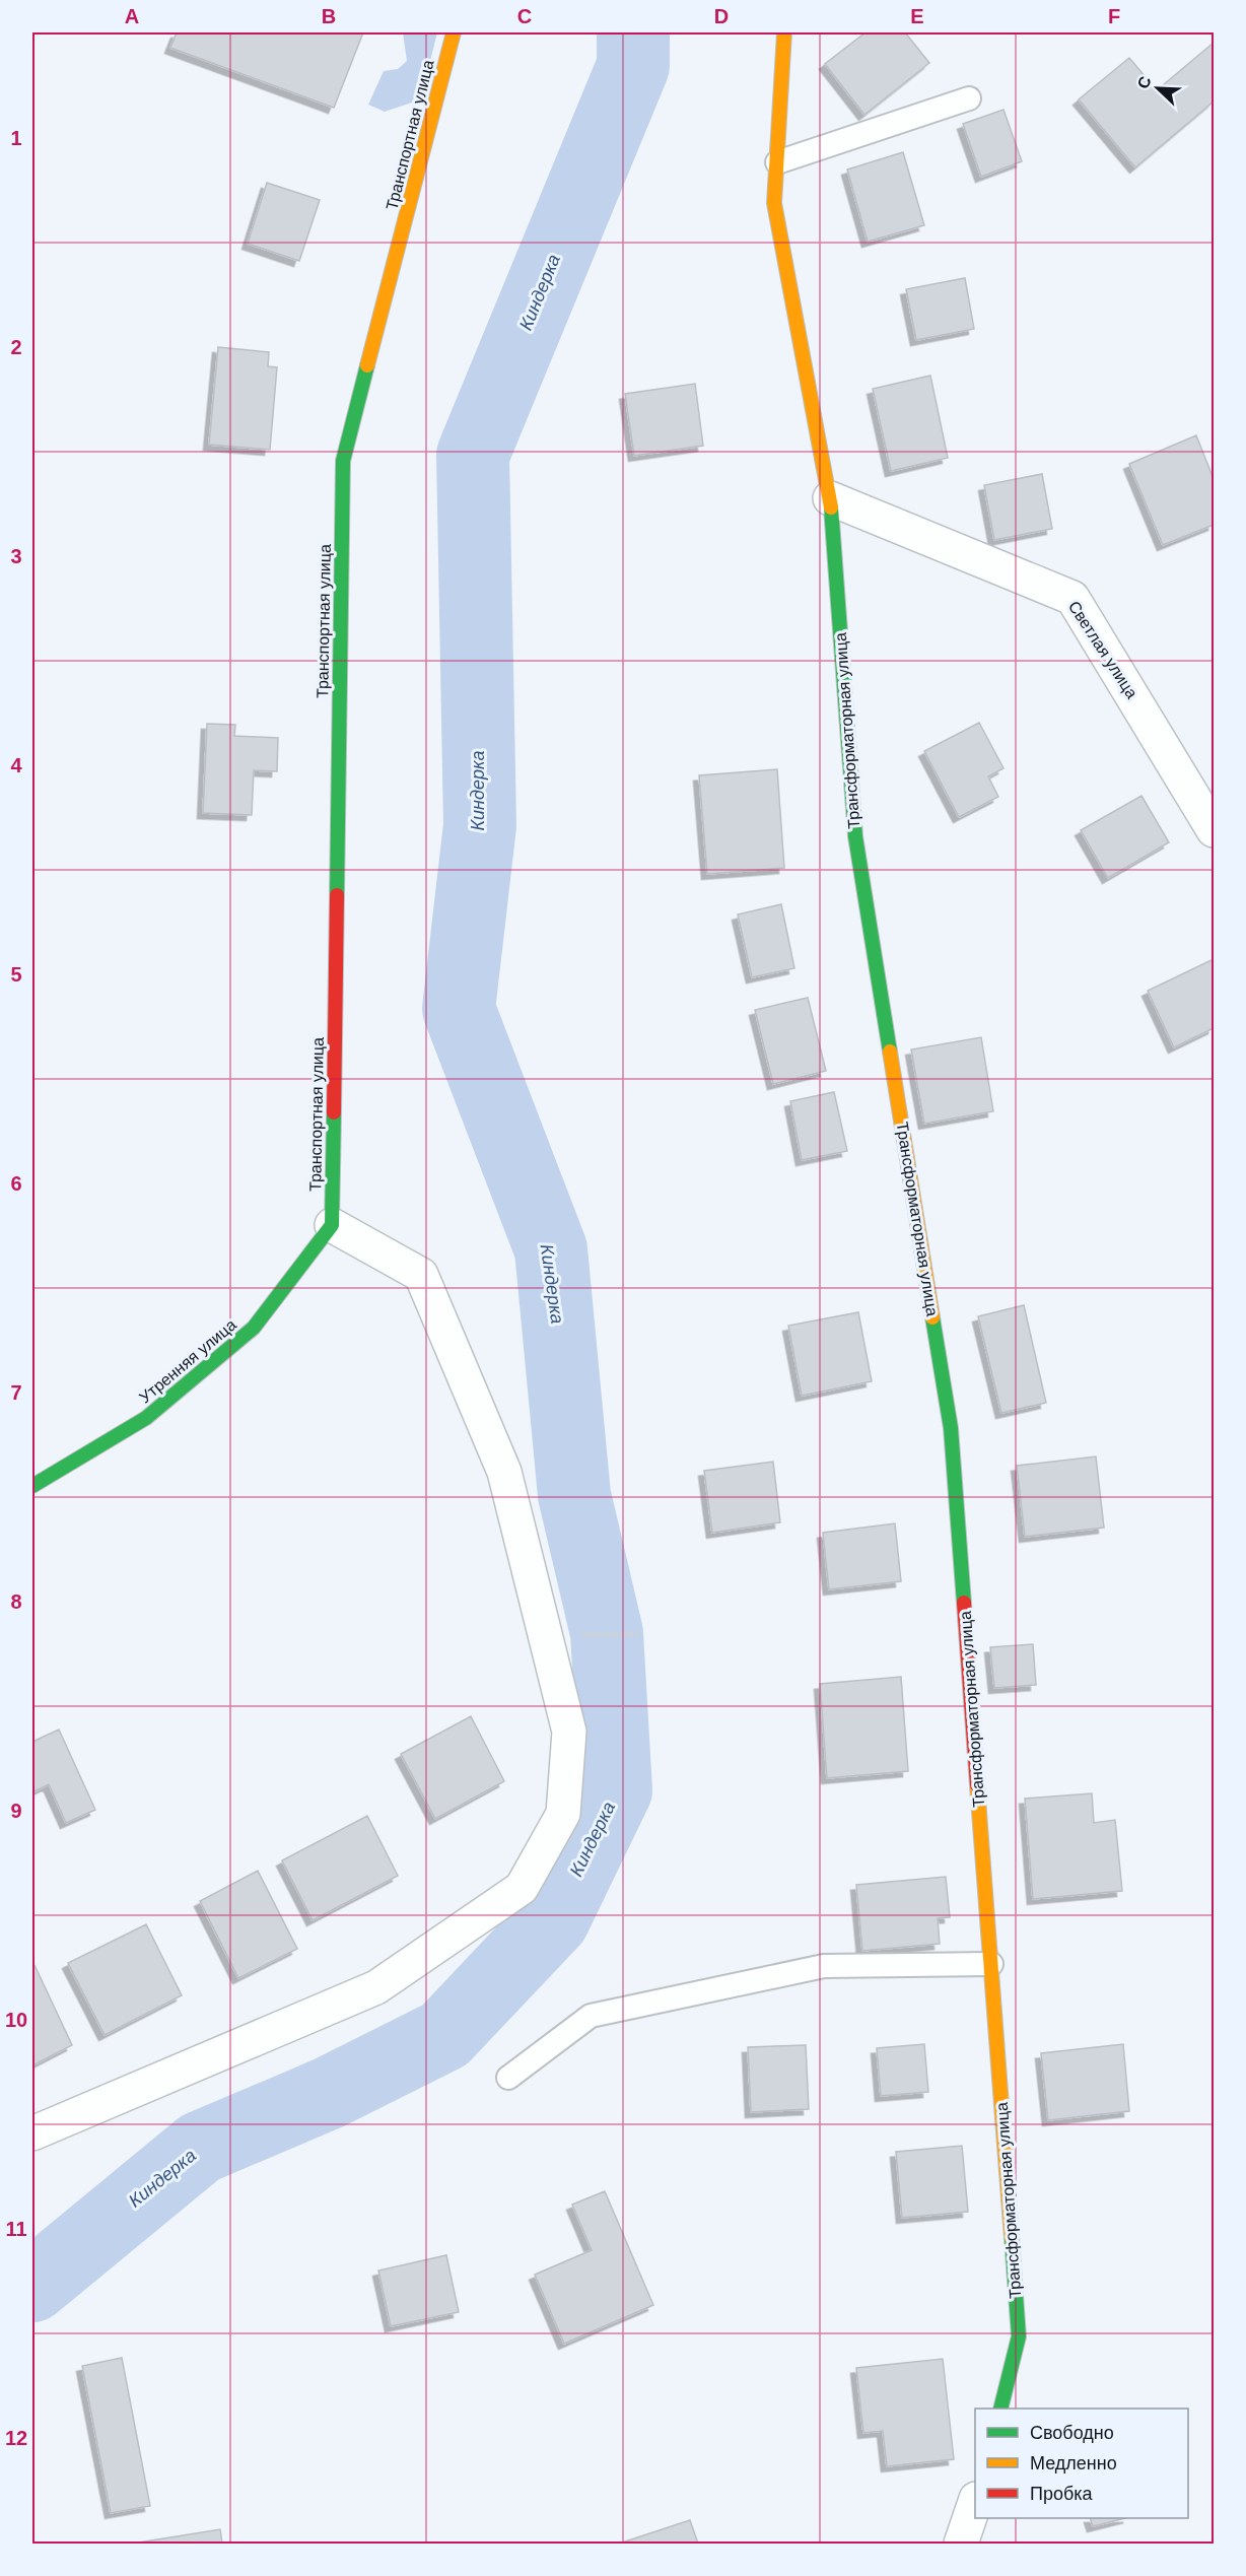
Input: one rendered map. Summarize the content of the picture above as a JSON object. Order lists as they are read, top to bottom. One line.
{"streets":{"street":["Транспортная улица","Светлая улица","Трансформаторная улица","Утренняя улица"]},"crossings":[["Транспортная улица","Утренняя улица"],["Светлая улица","Трансформаторная улица"]],"water":["Киндерка"],"legend":["Свободно","Медленно","Пробка"],"north":"top left","grid":{"columns":["A","B","C","D","E","F"],"rows":["1","2","3","4","5","6","7","8","9","10","11","12"]}}
